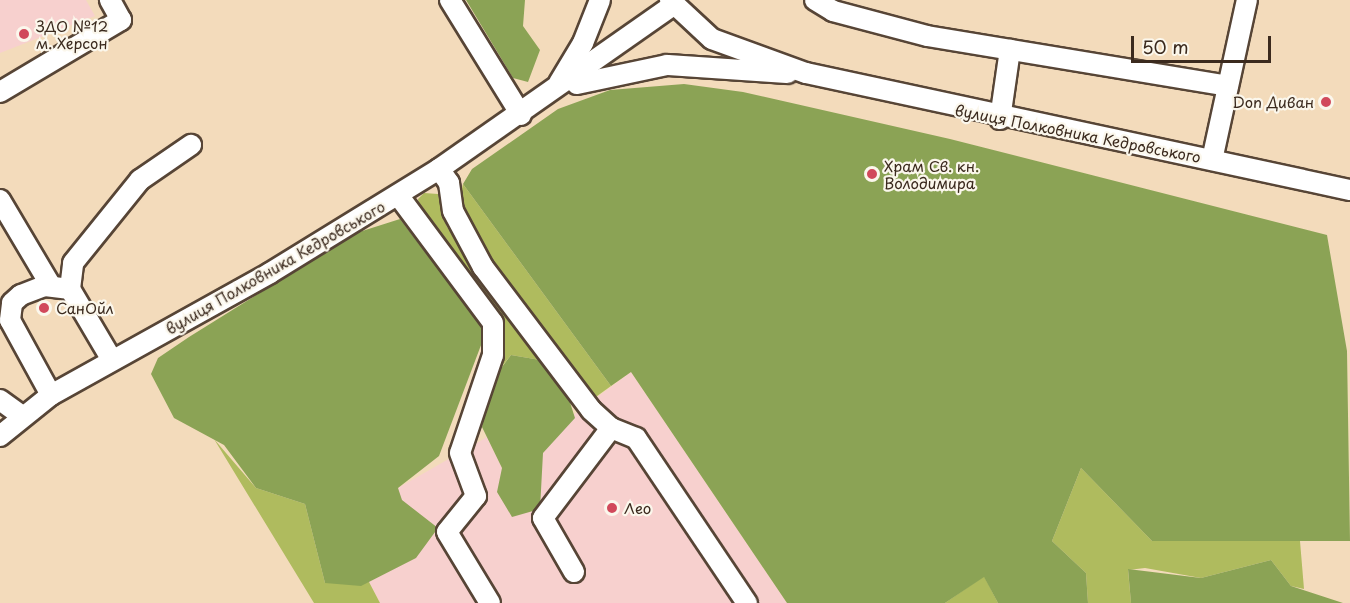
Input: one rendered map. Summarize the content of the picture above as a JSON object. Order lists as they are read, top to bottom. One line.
{"streets":{"street":["вулиця Полковника Кедровського"]},"places":["ЗДО №12 м. Херсон","Don Диван","Храм Св. кн. Володимира","СанОйл","Лео"],"scale_bar":"50 m"}
